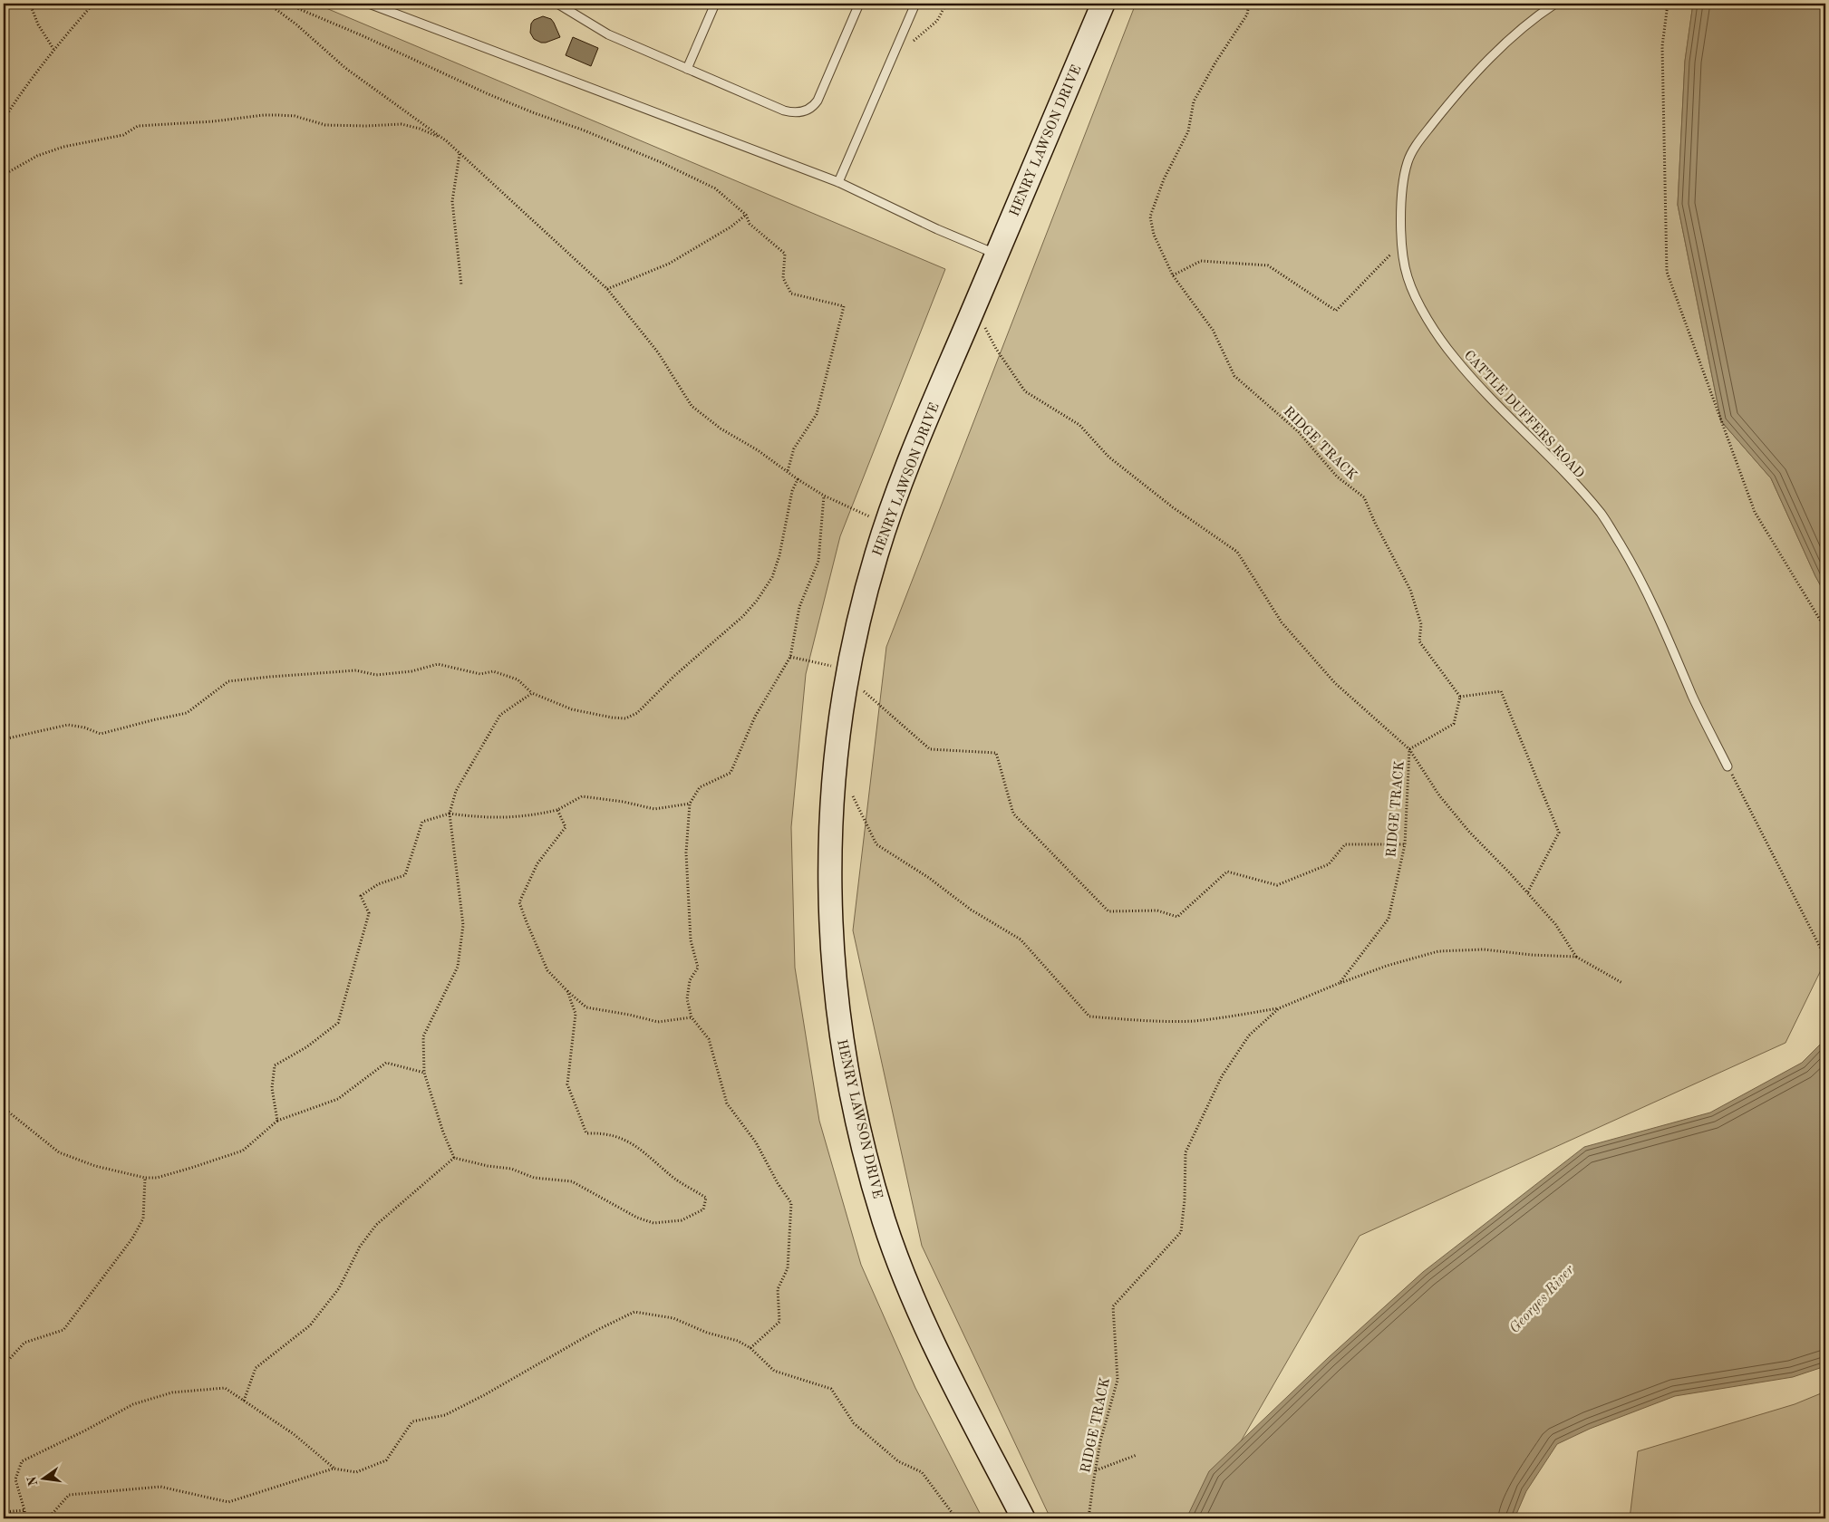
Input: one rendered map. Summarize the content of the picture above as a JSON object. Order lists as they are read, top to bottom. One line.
{"streets":{"main road":["HENRY LAWSON DRIVE"],"lane":["CATTLE DUFFERS ROAD"],"path":["RIDGE TRACK"]},"water":["Georges River"],"north":"left"}
